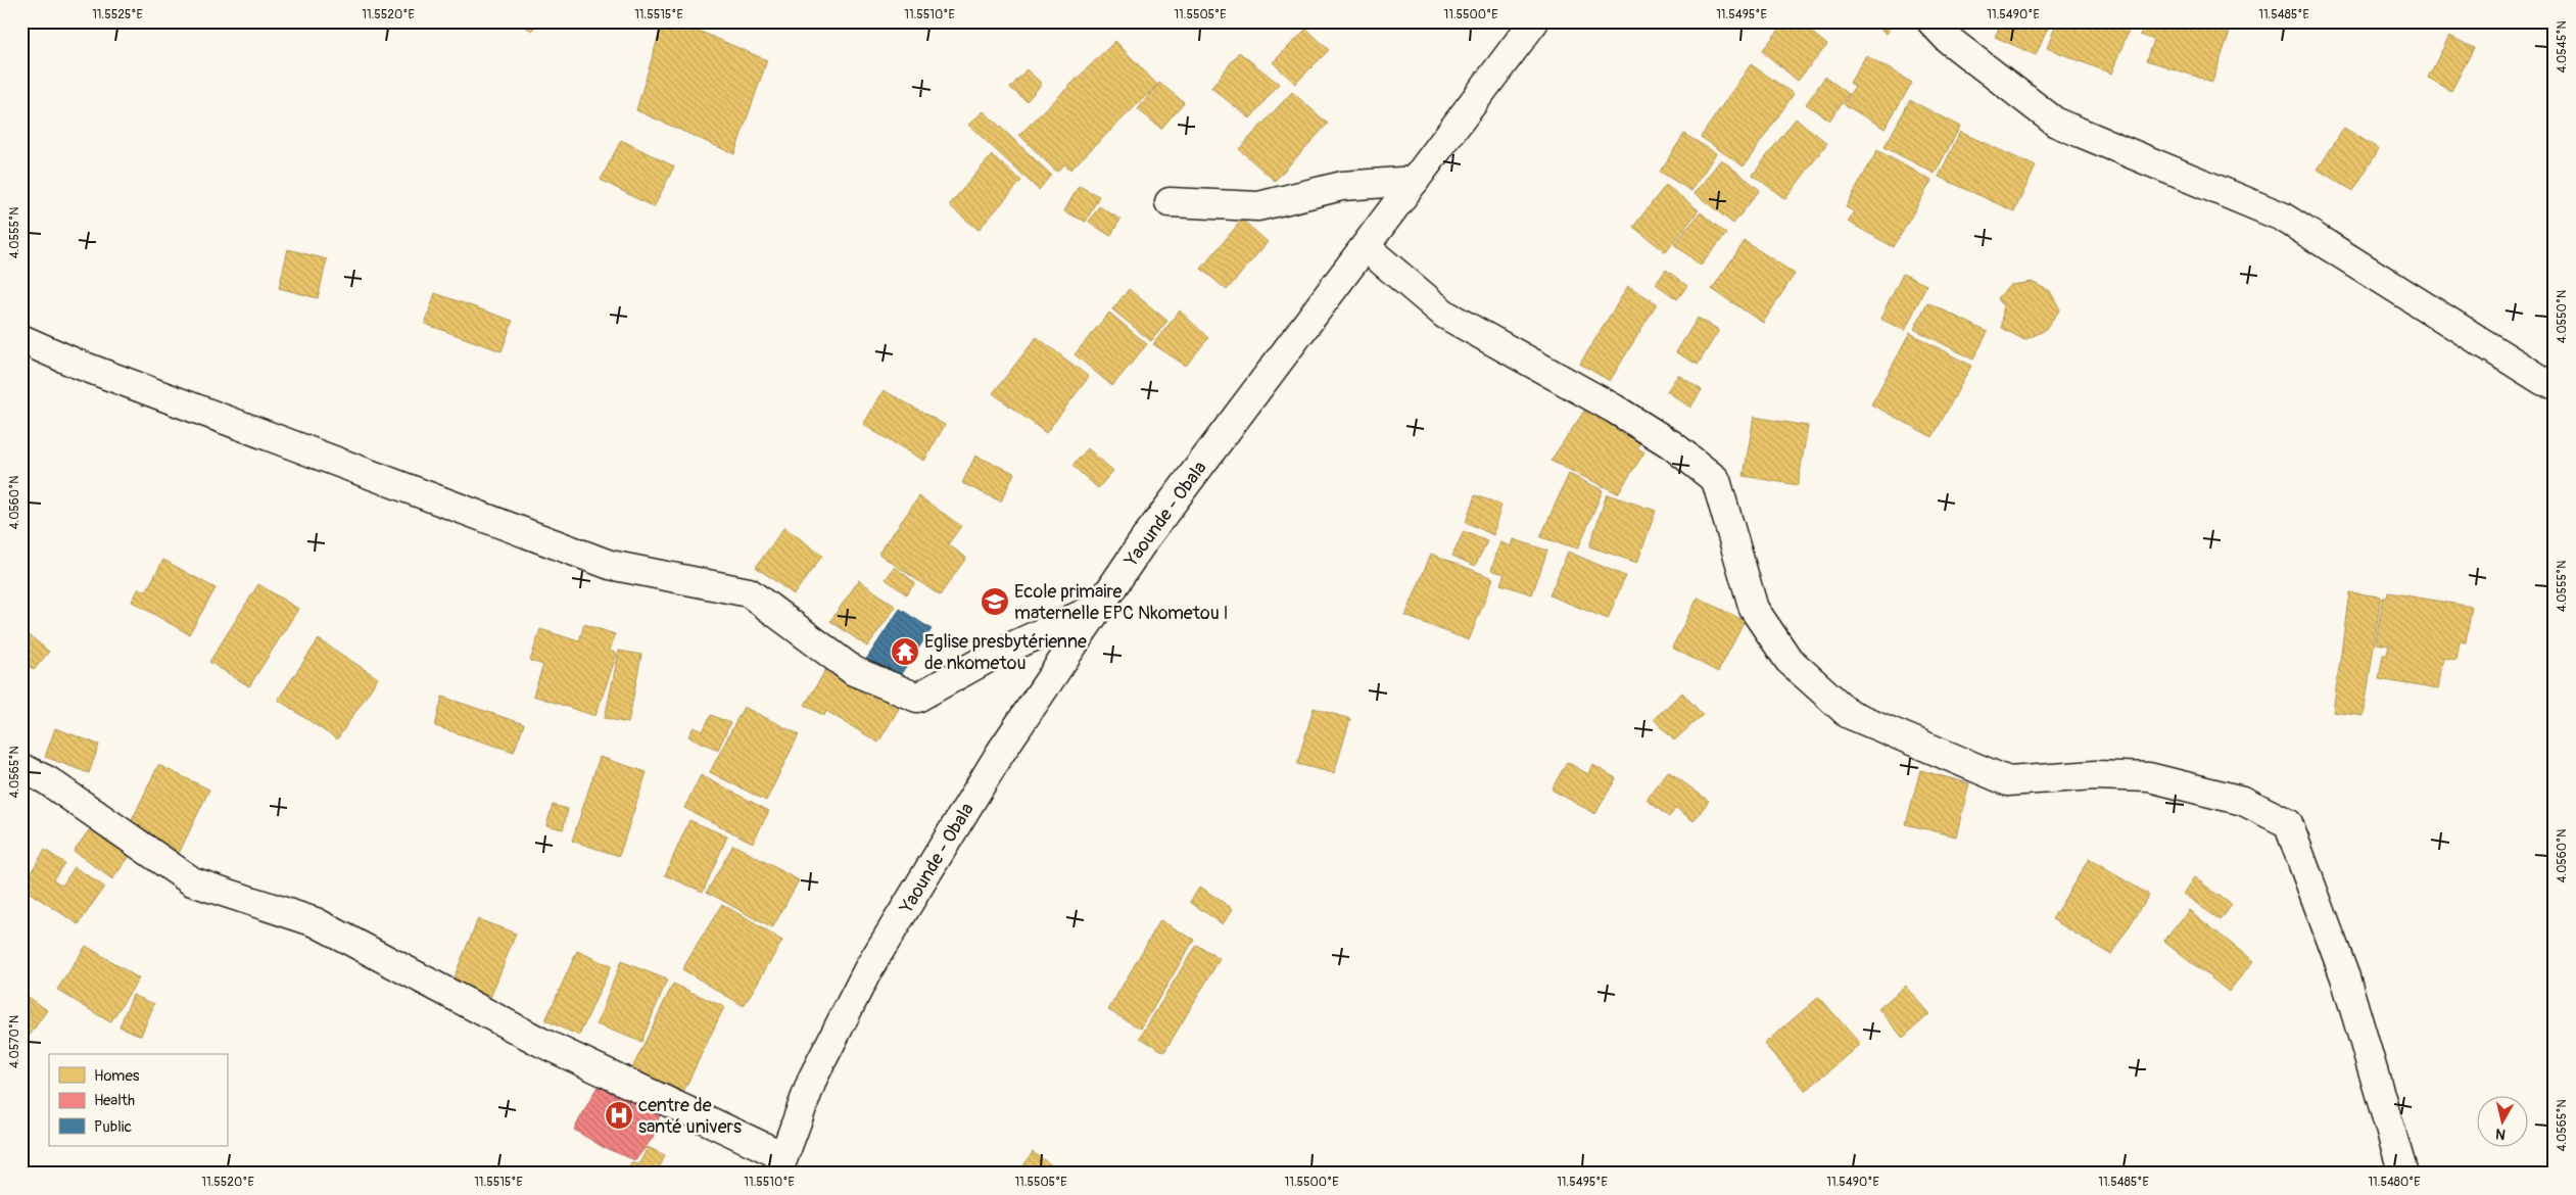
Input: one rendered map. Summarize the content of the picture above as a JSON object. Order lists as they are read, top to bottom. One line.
{"streets":{"main road":["Yaounde - Obala"]},"places":{"school or university":["Ecole primaire maternelle EPC Nkometou I"],"temple":["Eglise presbytérienne de nkometou"],"hospital":["centre de santé univers"]},"legend":["Homes","Health","Public"],"north":"bottom","coordinates":["11.5525°E","11.5520°E","11.5515°E","11.5510°E","11.5505°E","11.5500°E","11.5495°E","11.5490°E","11.5485°E","4.0545°N","4.0555°N","4.0550°N","4.0560°N","4.0565°N","4.0570°N","11.5480°E"]}
